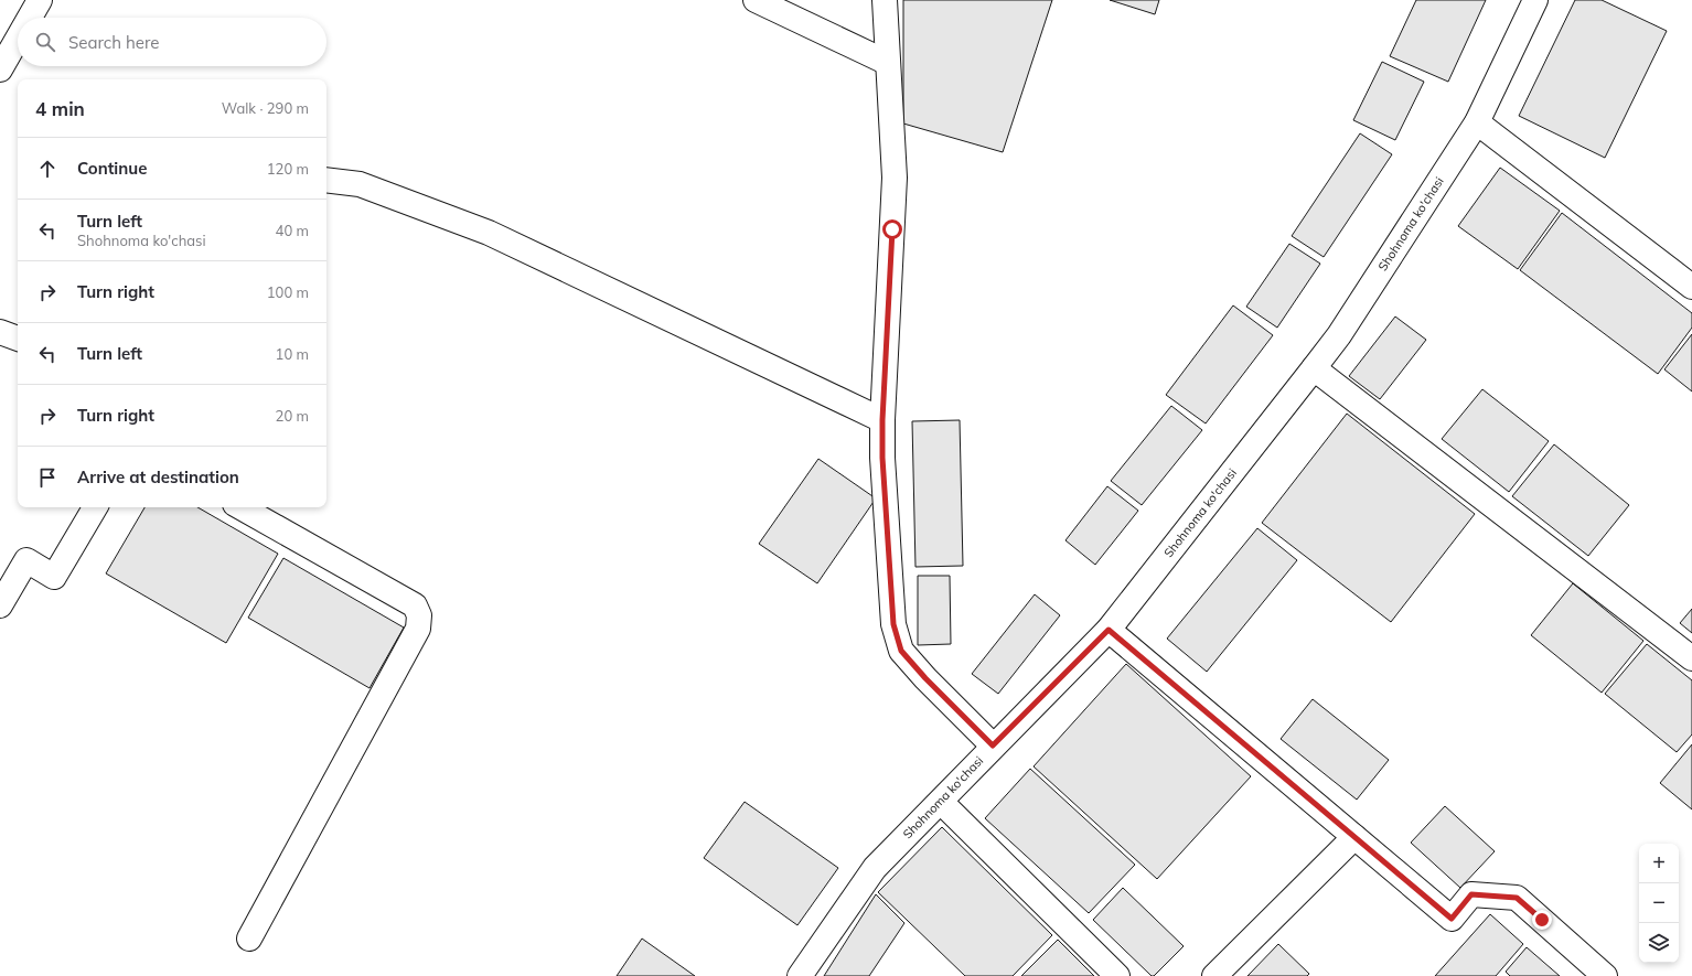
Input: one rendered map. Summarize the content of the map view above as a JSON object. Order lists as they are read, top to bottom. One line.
{"streets":{"street":["Shohnoma ko'chasi"]},"page":{"search":"Search here","heading":["4 min","Walk · 290 m"],"list":[["Continue","120 m"],["Turn left","Shohnoma ko'chasi","40 m"],["Turn right","100 m"],["Turn left","10 m"],["Turn right","20 m"],"Arrive at destination"],"map_buttons":["+","−"]}}
